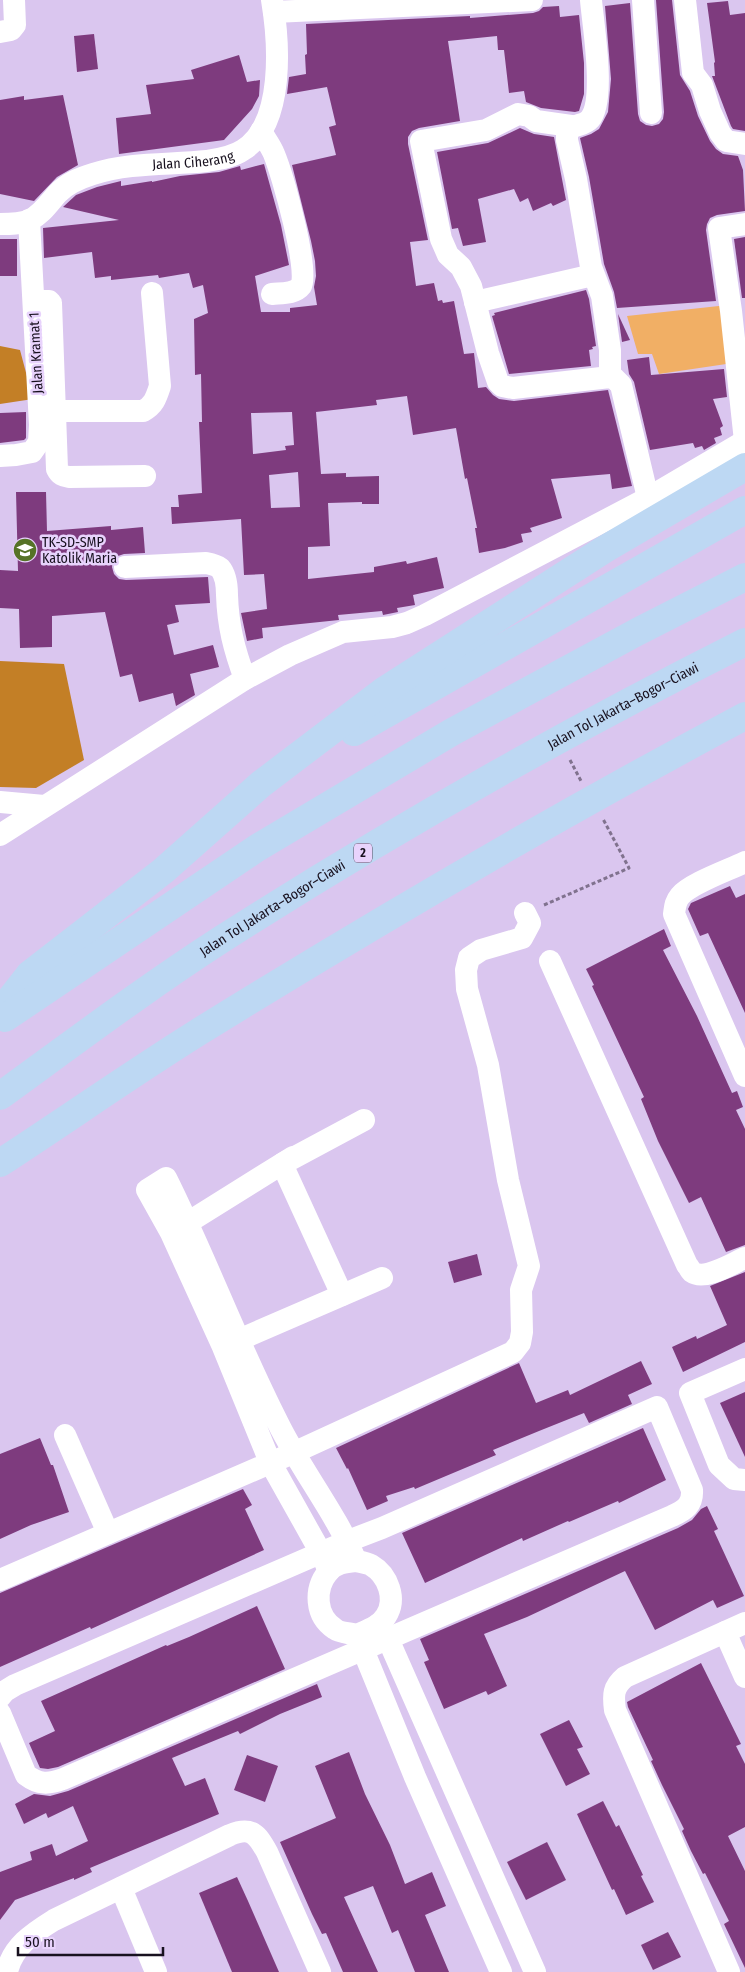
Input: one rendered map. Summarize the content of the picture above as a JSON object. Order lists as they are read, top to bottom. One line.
{"streets":{"highway":["Jalan Tol Jakarta–Bogor–Ciawi","2"],"street":["Jalan Ciherang","Jalan Kramat 1"]},"crossings":[["Jalan Ciherang","Jalan Kramat 1"]],"places":{"school or university":["TK-SD-SMP Katolik Maria"]},"scale_bar":"50 m"}
